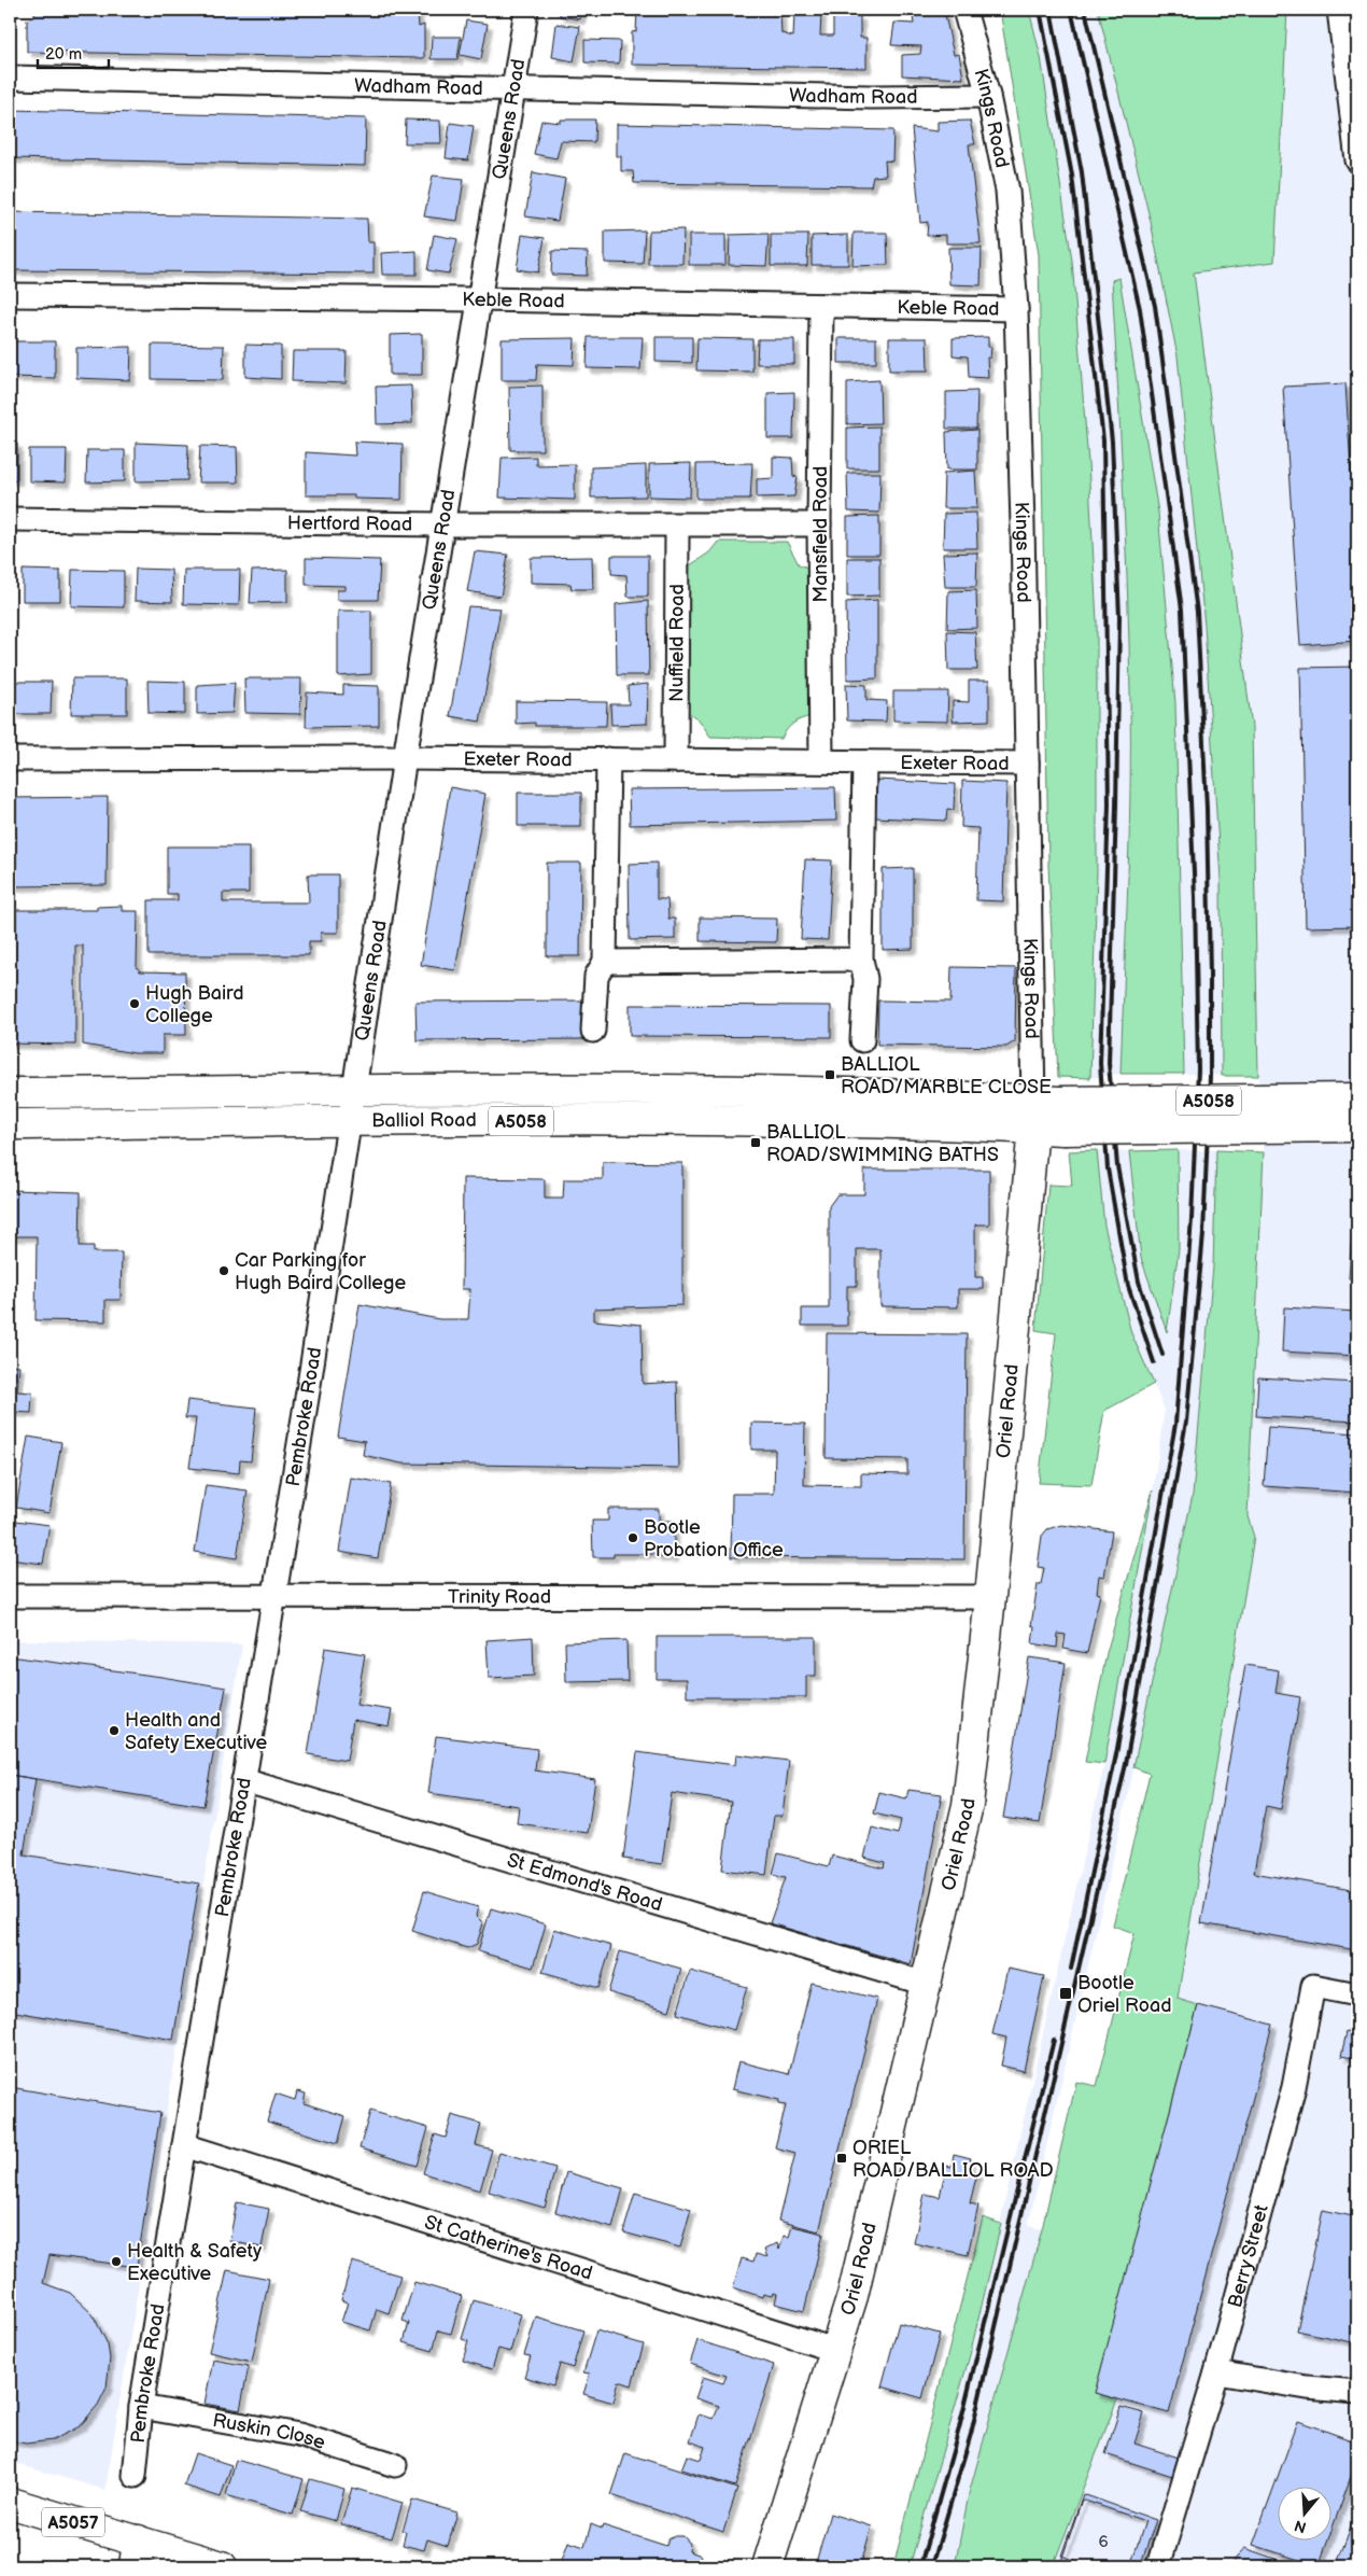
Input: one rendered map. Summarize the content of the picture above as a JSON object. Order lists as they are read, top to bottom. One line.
{"streets":{"main road":["A5058","Balliol Road","Oriel Road","A5057"],"street":["Wadham Road","Kings Road","Queens Road","Keble Road","Hertford Road","Mansfield Road","Nuffield Road","Exeter Road","Pembroke Road","Trinity Road","St Edmond's Road","St Catherine's Road","Berry Street","Ruskin Close"]},"crossings":[["Wadham Road","Kings Road"],["Wadham Road","Queens Road"],["Kings Road","Keble Road"],["Kings Road","Exeter Road"],["Kings Road","A5058"],["Kings Road","Balliol Road"],["Kings Road","Oriel Road"],["Queens Road","Keble Road"],["Queens Road","Hertford Road"],["Queens Road","Exeter Road"],["Queens Road","Balliol Road"],["Queens Road","Pembroke Road"],["Keble Road","Mansfield Road"],["Hertford Road","Mansfield Road"],["Hertford Road","Nuffield Road"],["Mansfield Road","Exeter Road"],["Nuffield Road","Exeter Road"],["A5058","Balliol Road"],["A5058","Oriel Road"],["Balliol Road","Oriel Road"],["Balliol Road","Pembroke Road"],["Oriel Road","Trinity Road"],["Oriel Road","St Edmond's Road"],["Oriel Road","St Catherine's Road"],["Pembroke Road","Trinity Road"],["Pembroke Road","St Edmond's Road"],["Pembroke Road","St Catherine's Road"],["Pembroke Road","Ruskin Close"]],"places":{"other":["Hugh Baird College","Car Parking for Hugh Baird College","Bootle Probation Office","Health and Safety Executive","Health & Safety Executive"],"transit":["BALLIOL ROAD/MARBLE CLOSE","BALLIOL ROAD/SWIMMING BATHS","Bootle Oriel Road","ORIEL ROAD/BALLIOL ROAD"]},"house_numbers":["6"],"scale_bar":"20 m","north":"bottom"}
